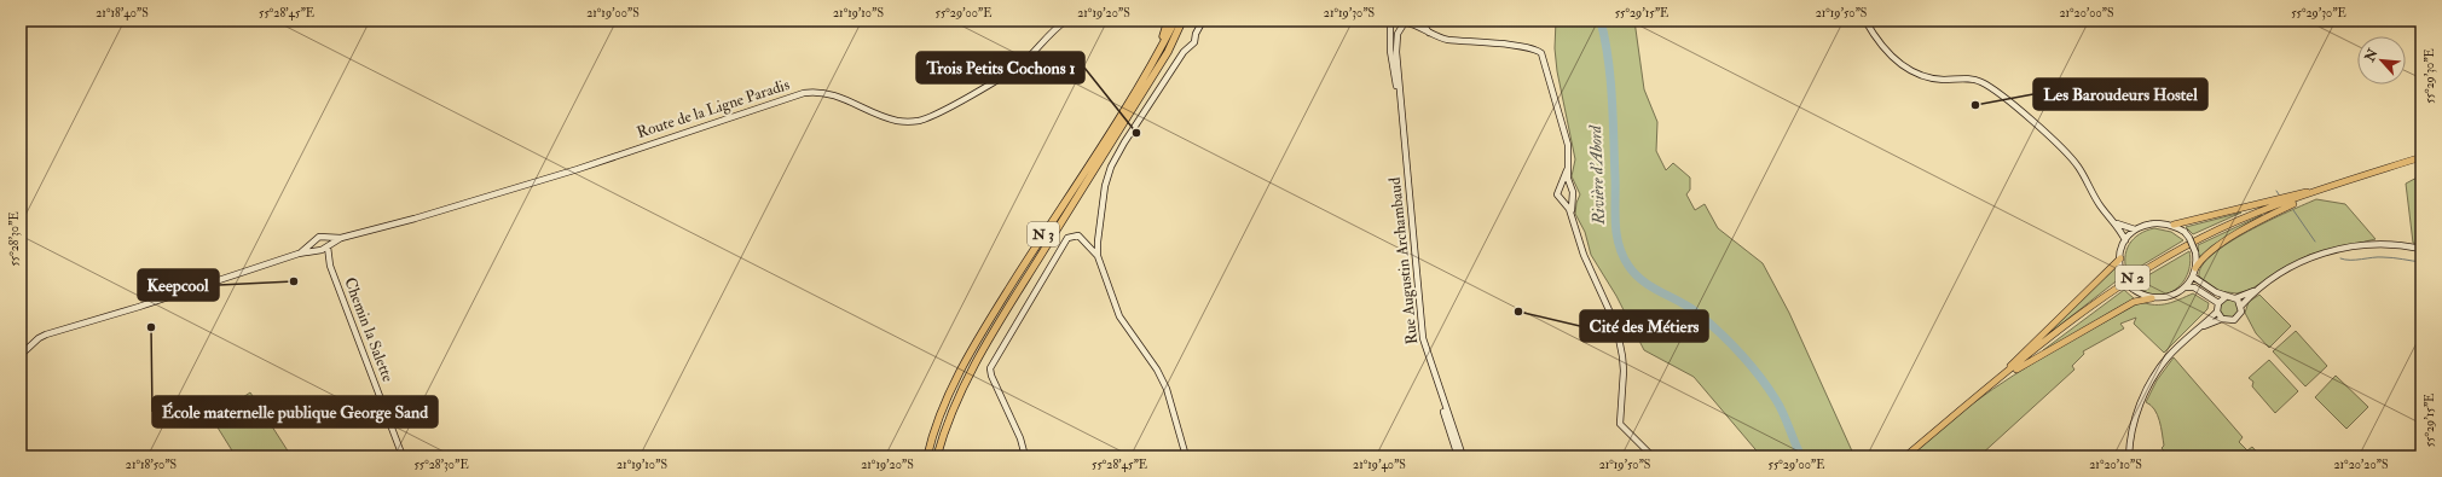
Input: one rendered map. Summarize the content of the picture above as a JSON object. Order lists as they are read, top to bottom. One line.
{"streets":{"highway":["N 3"],"main road":["N 2"],"street":["Route de la Ligne Paradis","Rue Augustin Archambaud","Chemin la Salette"]},"crossings":[["Route de la Ligne Paradis","Chemin la Salette"]],"water":["Rivière d'Abord"],"places":["Les Baroudeurs Hostel","Trois Petits Cochons 1","Keepcool","Cité des Métiers","École maternelle publique George Sand"],"north":"top left","coordinates":["21°18'40\"S","55°28'45\"E","21°19'00\"S","21°19'10\"S","55°29'00\"E","21°19'20\"S","21°19'30\"S","55°29'15\"E","21°19'50\"S","21°20'00\"S","55°29'30\"E","55°28'30\"E","21°18'50\"S","21°19'40\"S","21°20'10\"S","21°20'20\"S"]}
